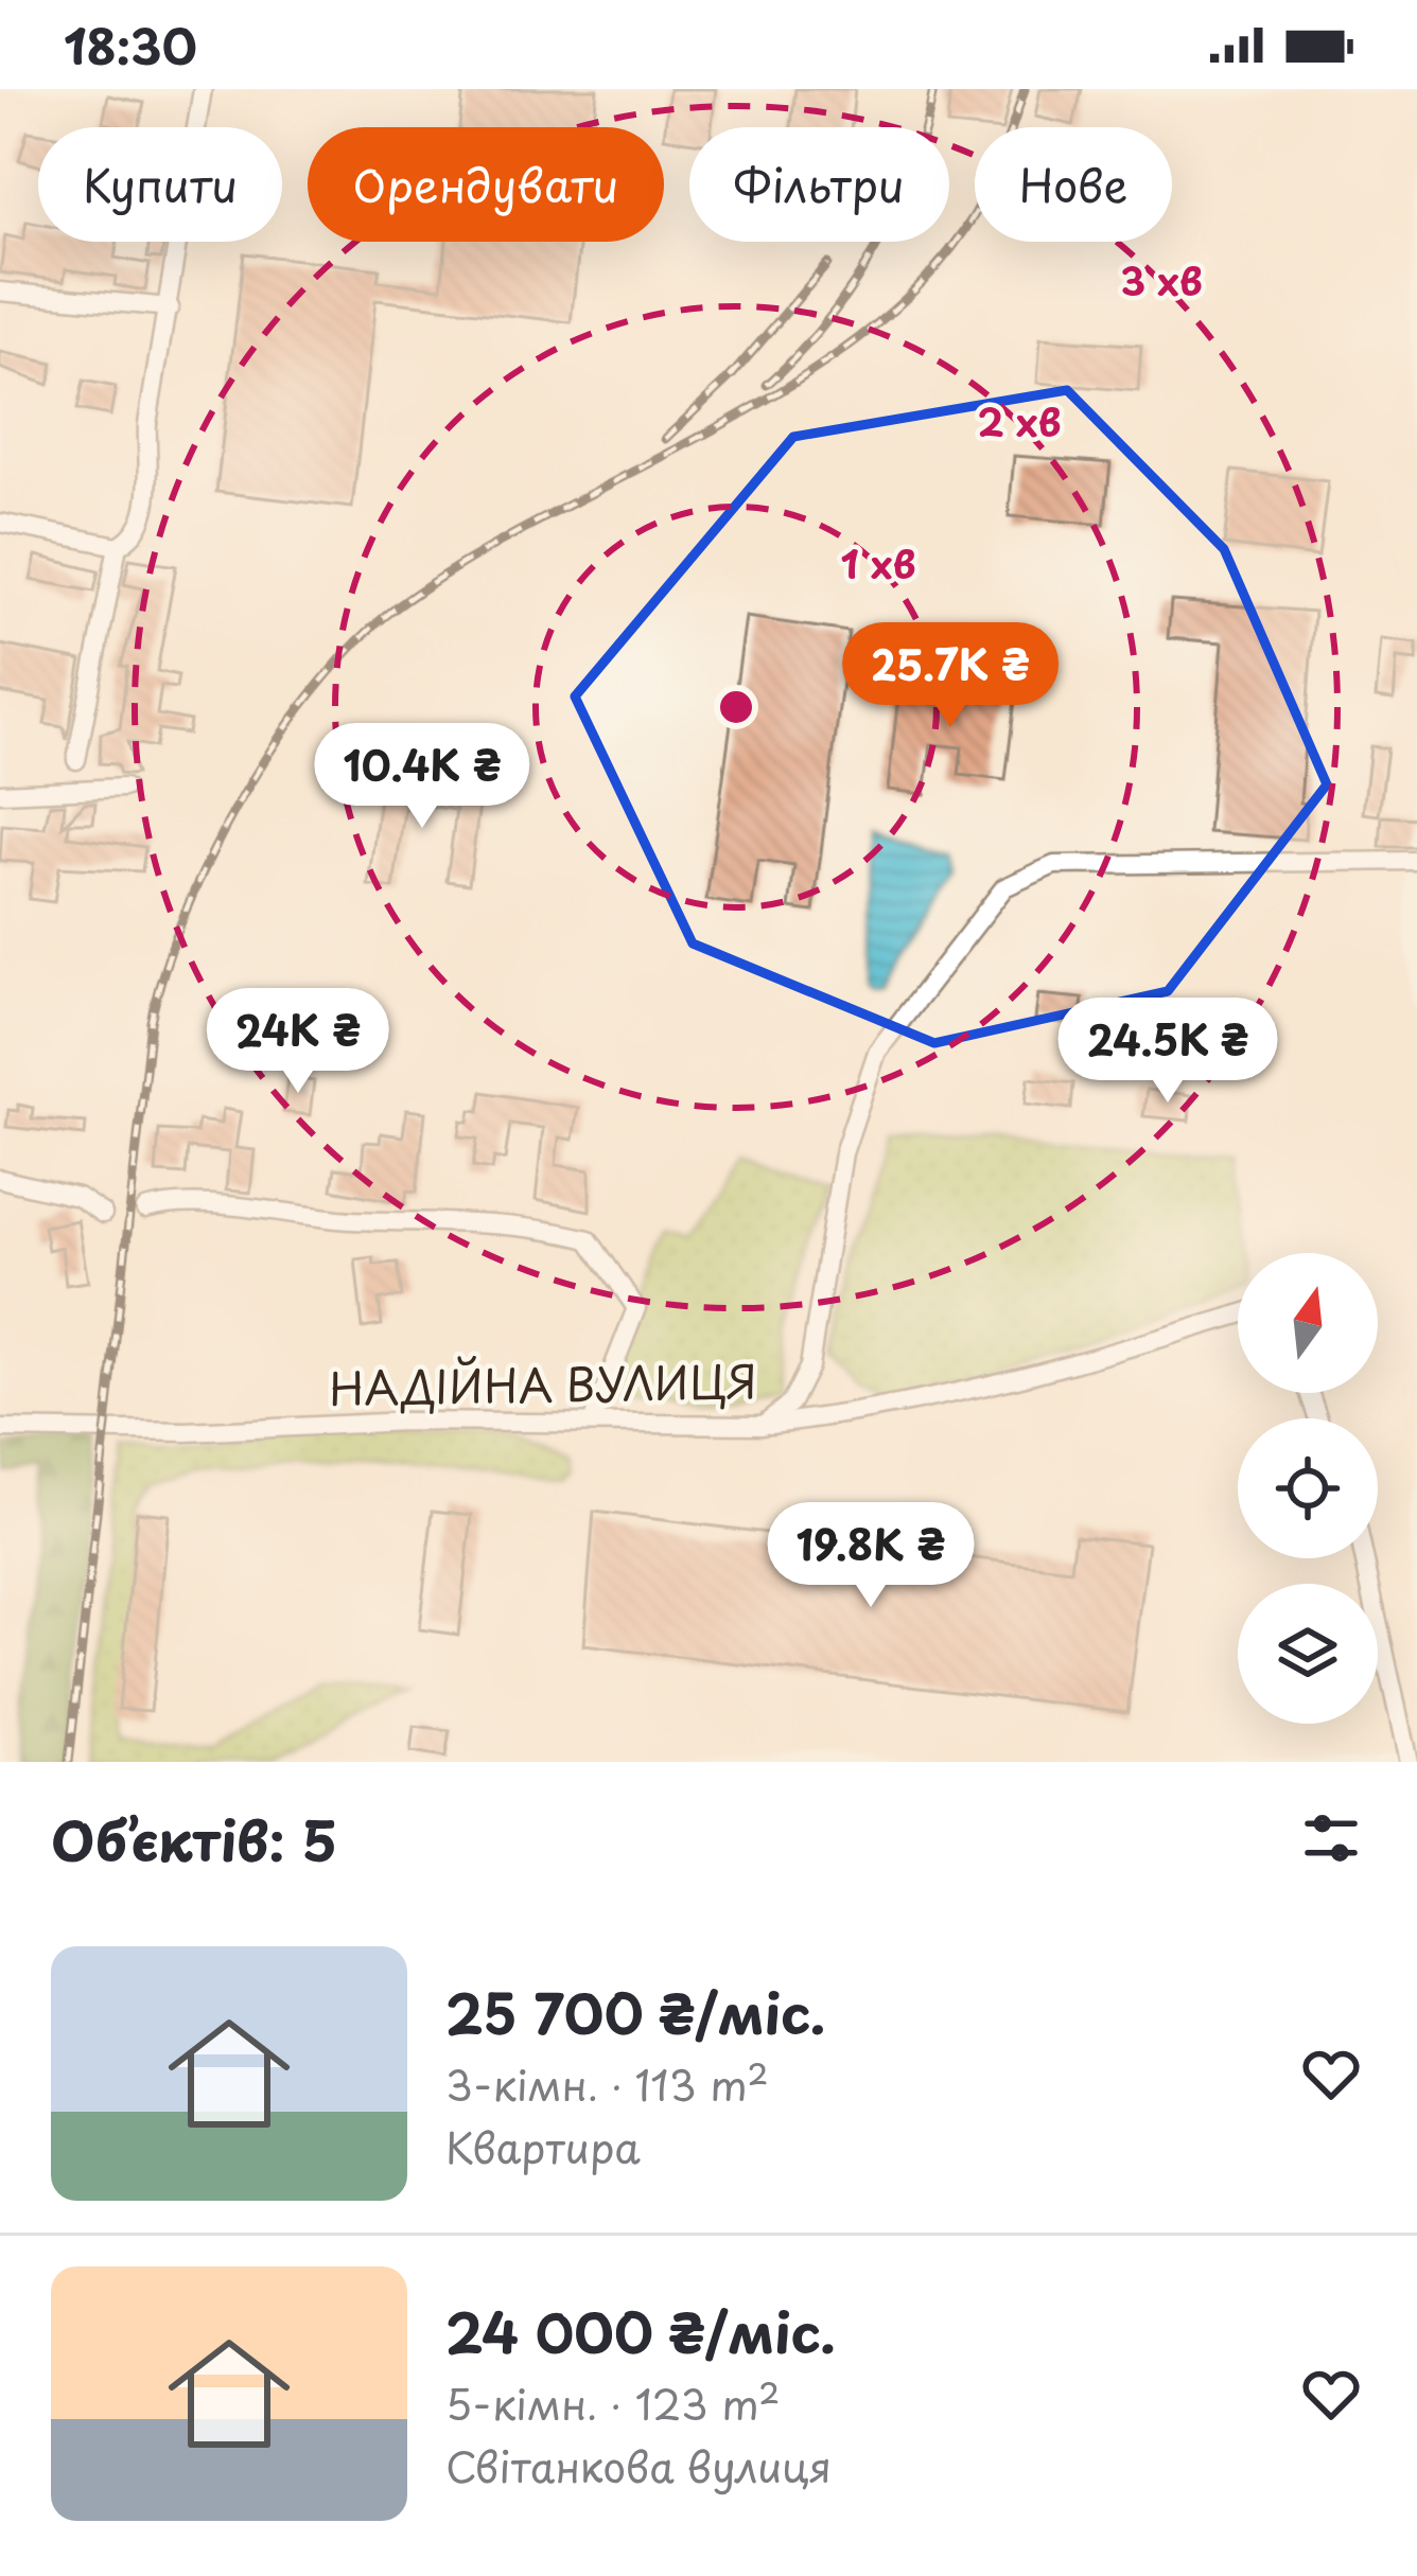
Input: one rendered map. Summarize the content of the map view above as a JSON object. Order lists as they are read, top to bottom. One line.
{"streets":{"street":["НАДІЙНА ВУЛИЦЯ"]},"north":"top","page":{"status":"18:30","chip":["Купити","Орендувати","Фільтри","Нове"],"price":["25.7K ₴","10.4K ₴","24K ₴","24.5K ₴","19.8K ₴"],"heading":"Об’єктів: 5","list":[{"name":"25 700 ₴/міс.","note":"3-кімн. · 113 m² · Квартира"},{"name":"24 000 ₴/міс.","note":"5-кімн. · 123 m² · Світанкова вулиця"}]},"rings":["3 хв","2 хв","1 хв"]}
